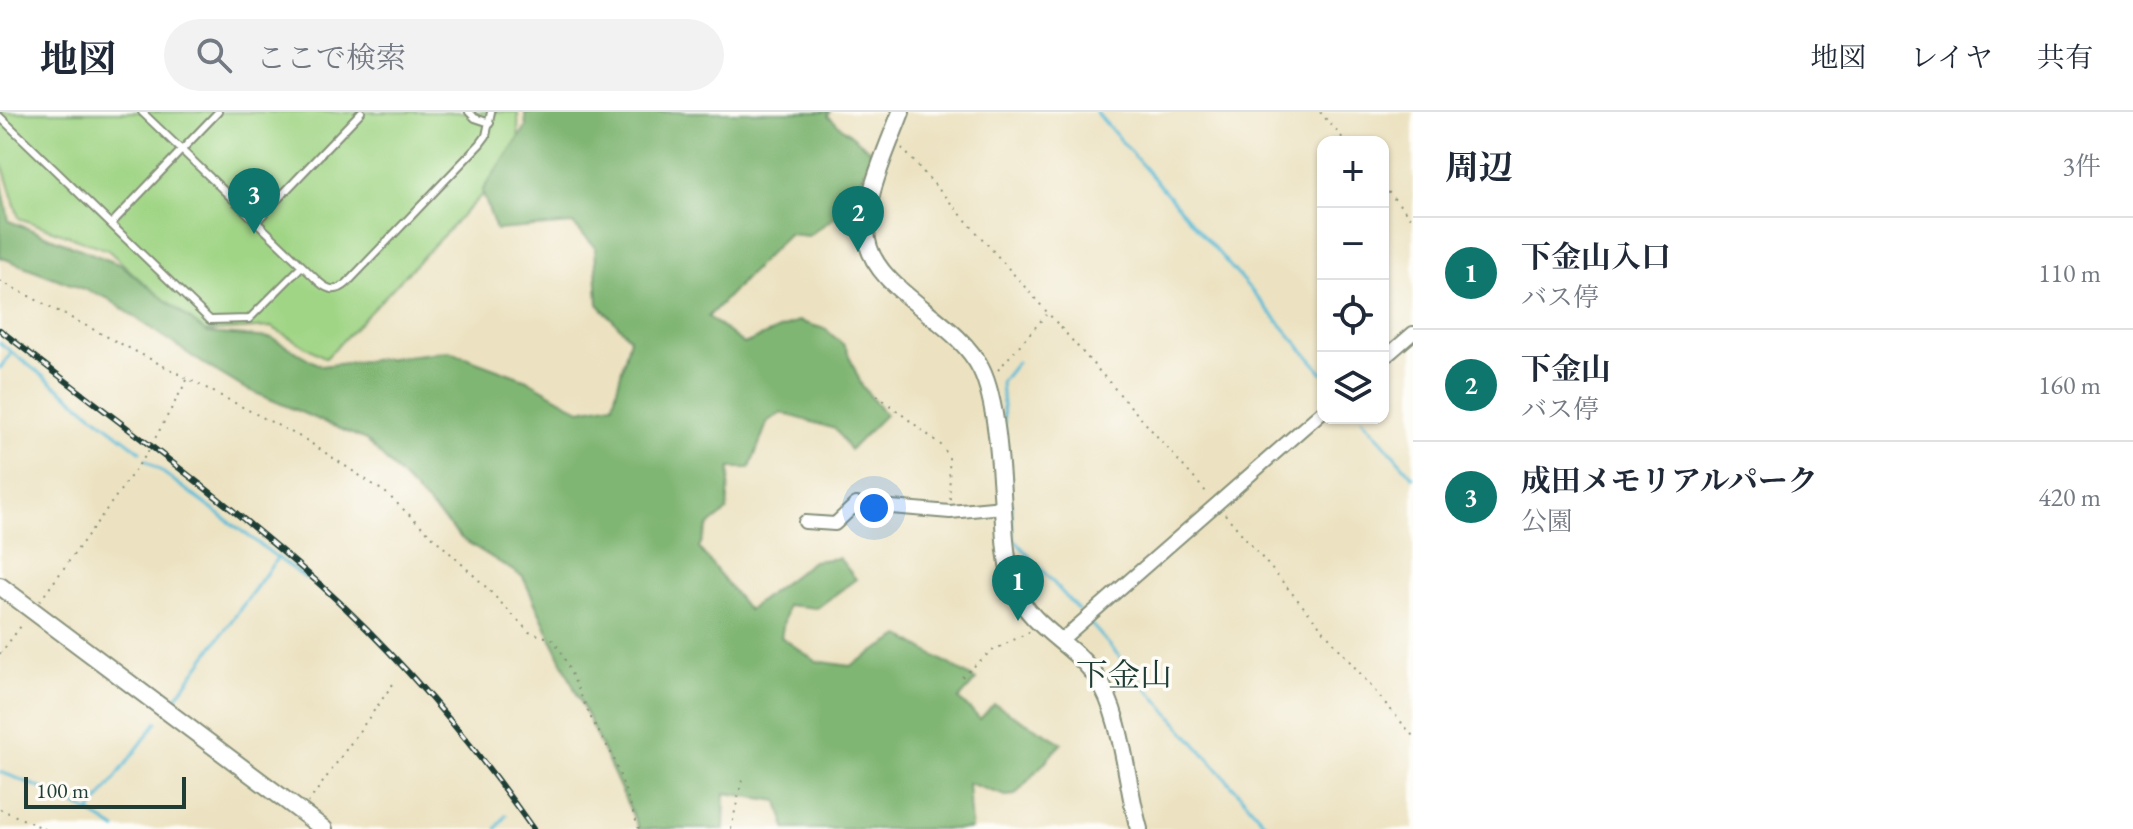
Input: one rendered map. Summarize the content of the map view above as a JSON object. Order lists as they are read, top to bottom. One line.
{"districts":["下金山"],"scale_bar":"100 m","page":{"header":"地図","search":"ここで検索","nav":["地図","レイヤ","共有"],"heading":["周辺","3件"],"map_buttons":["+","−"],"pins":["3","2","1"],"list":[{"mark":"1","name":"下金山入口","note":"バス停","value":"110 m"},{"mark":"2","name":"下金山","note":"バス停","value":"160 m"},{"mark":"3","name":"成田メモリアルパーク","note":"公園","value":"420 m"}],"scale":"100 m"}}
